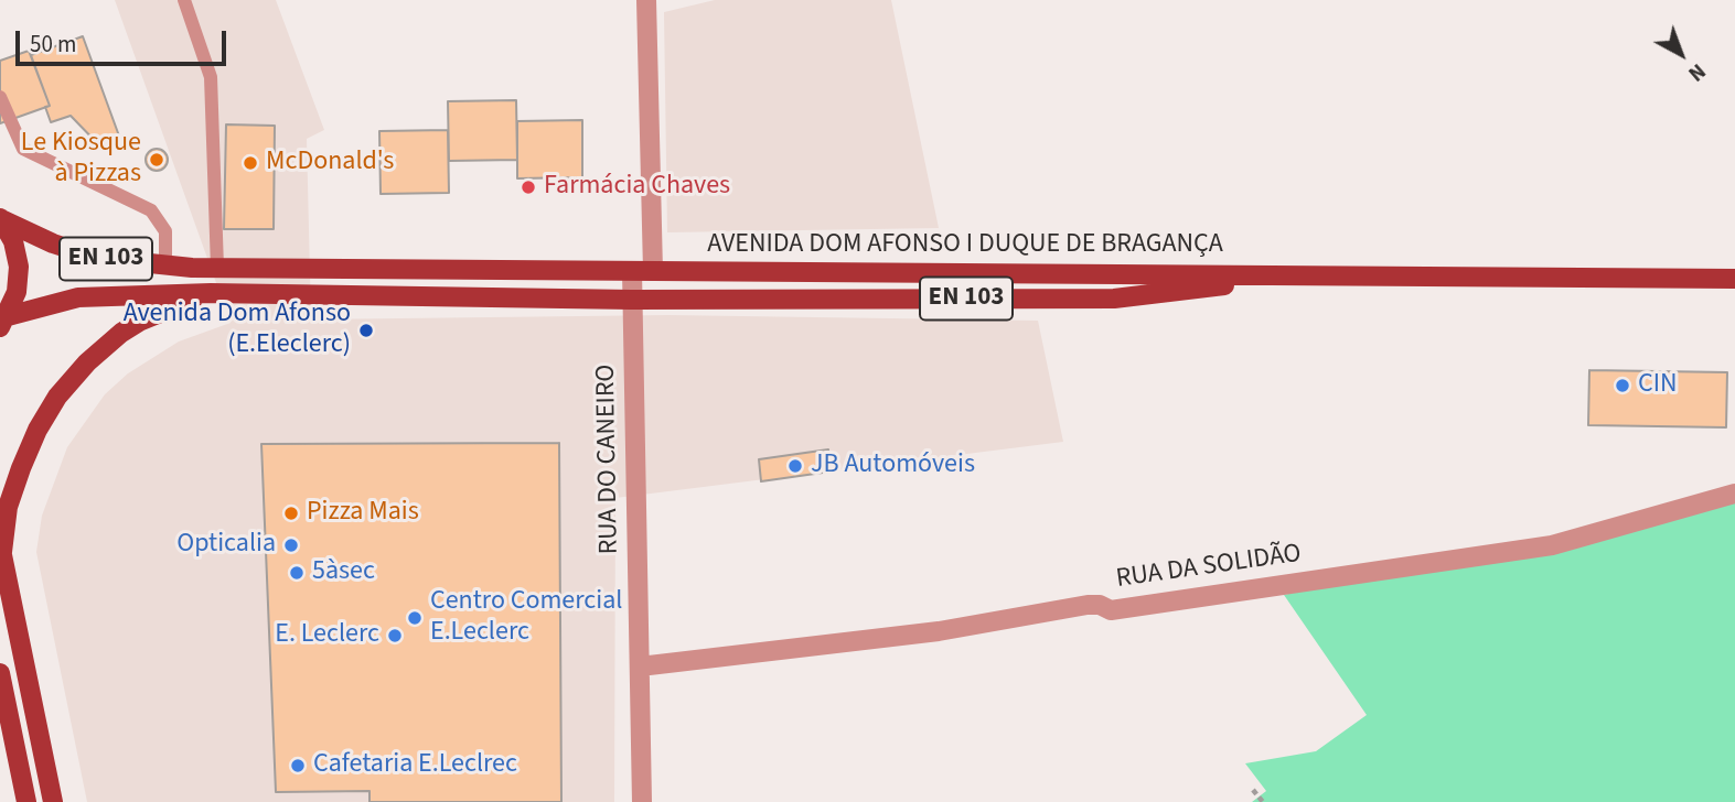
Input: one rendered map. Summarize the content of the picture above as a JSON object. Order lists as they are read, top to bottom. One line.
{"streets":{"main road":["AVENIDA DOM AFONSO I DUQUE DE BRAGANÇA","EN 103"],"street":["RUA DO CANEIRO","RUA DA SOLIDÃO"]},"crossings":[["AVENIDA DOM AFONSO I DUQUE DE BRAGANÇA","RUA DO CANEIRO"],["RUA DO CANEIRO","RUA DA SOLIDÃO"]],"places":["Le Kiosque à Pizzas","McDonald's","Farmácia Chaves","Avenida Dom Afonso (E.Eleclerc)","CIN","JB Automóveis","Pizza Mais","Opticalia","5àsec","Centro Comercial E.Leclerc","E. Leclerc","Cafetaria E.Leclrec"],"scale_bar":"50 m","north":"bottom right"}
